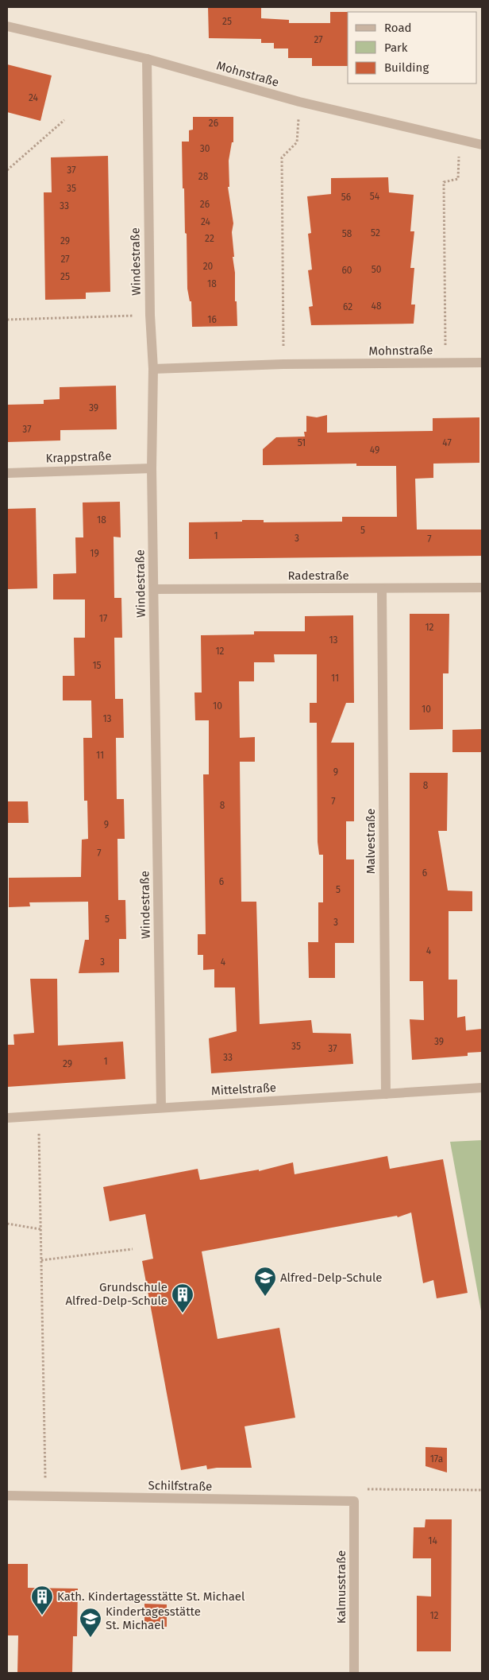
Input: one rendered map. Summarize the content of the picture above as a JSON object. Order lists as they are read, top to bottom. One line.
{"streets":{"street":["Mohnstraße","Windestraße","Krappstraße","Radestraße","Malvestraße","Mittelstraße","Schilfstraße","Kalmusstraße"]},"crossings":[["Mohnstraße","Windestraße"],["Windestraße","Krappstraße"],["Windestraße","Radestraße"],["Windestraße","Mittelstraße"],["Radestraße","Malvestraße"],["Malvestraße","Mittelstraße"],["Schilfstraße","Kalmusstraße"]],"places":{"school or university":["Alfred-Delp-Schule","Kindertagesstätte St. Michael"],"building":["Grundschule Alfred-Delp-Schule","Kath. Kindertagesstätte St. Michael"]},"house_numbers":["25","27","24","26","30","37","28","35","54","56","26","33","24","52","58","22","29","27","20","50","60","25","18","48","62","16","39","37","51","47","49","18","5","1","3","7","19","17","12","13","12","15","11","10","10","13","11","9","8","7","8","9","7","6","6","5","5","3","4","3","4","39","35","37","33","1","29","17a","14","12"],"legend":["Road","Park","Building"]}
